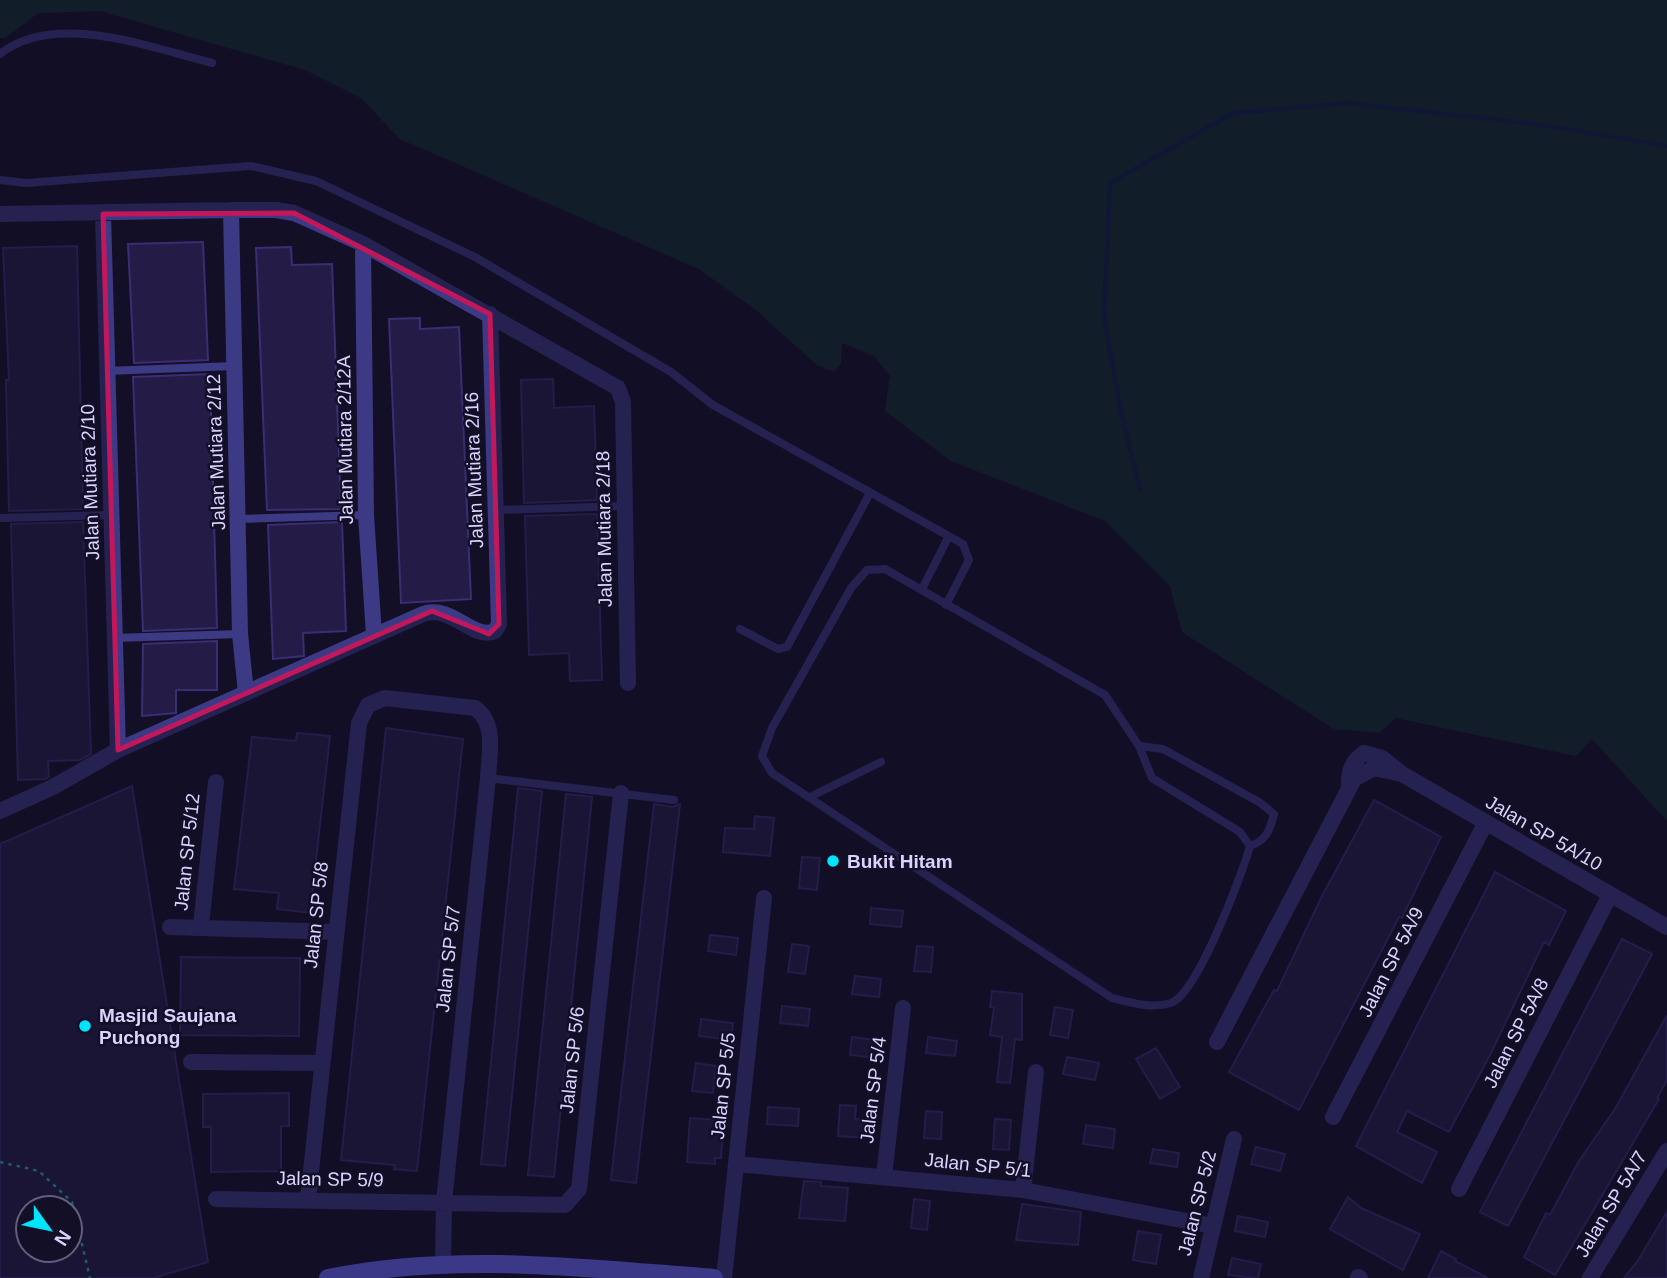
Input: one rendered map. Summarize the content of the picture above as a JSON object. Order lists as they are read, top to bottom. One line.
{"streets":{"street":["Jalan Mutiara 2/12A","Jalan Mutiara 2/12","Jalan Mutiara 2/16","Jalan Mutiara 2/10","Jalan Mutiara 2/18","Jalan SP 5A/10","Jalan SP 5/12","Jalan SP 5/8","Jalan SP 5/7","Jalan SP 5A/9","Jalan SP 5A/8","Jalan SP 5/6","Jalan SP 5/5","Jalan SP 5/4","Jalan SP 5/1","Jalan SP 5/9","Jalan SP 5/2","Jalan SP 5A/7"]},"crossings":[["Jalan Mutiara 2/12A","Jalan Mutiara 2/16"],["Jalan Mutiara 2/16","Jalan Mutiara 2/18"],["Jalan SP 5A/10","Jalan SP 5A/9"],["Jalan SP 5A/10","Jalan SP 5A/8"],["Jalan SP 5/8","Jalan SP 5/7"],["Jalan SP 5/8","Jalan SP 5/9"],["Jalan SP 5/7","Jalan SP 5/6"],["Jalan SP 5/7","Jalan SP 5/9"],["Jalan SP 5/6","Jalan SP 5/9"],["Jalan SP 5/5","Jalan SP 5/1"],["Jalan SP 5/4","Jalan SP 5/1"],["Jalan SP 5/1","Jalan SP 5/2"]],"places":["Bukit Hitam","Masjid Saujana Puchong"],"north":"bottom right"}
